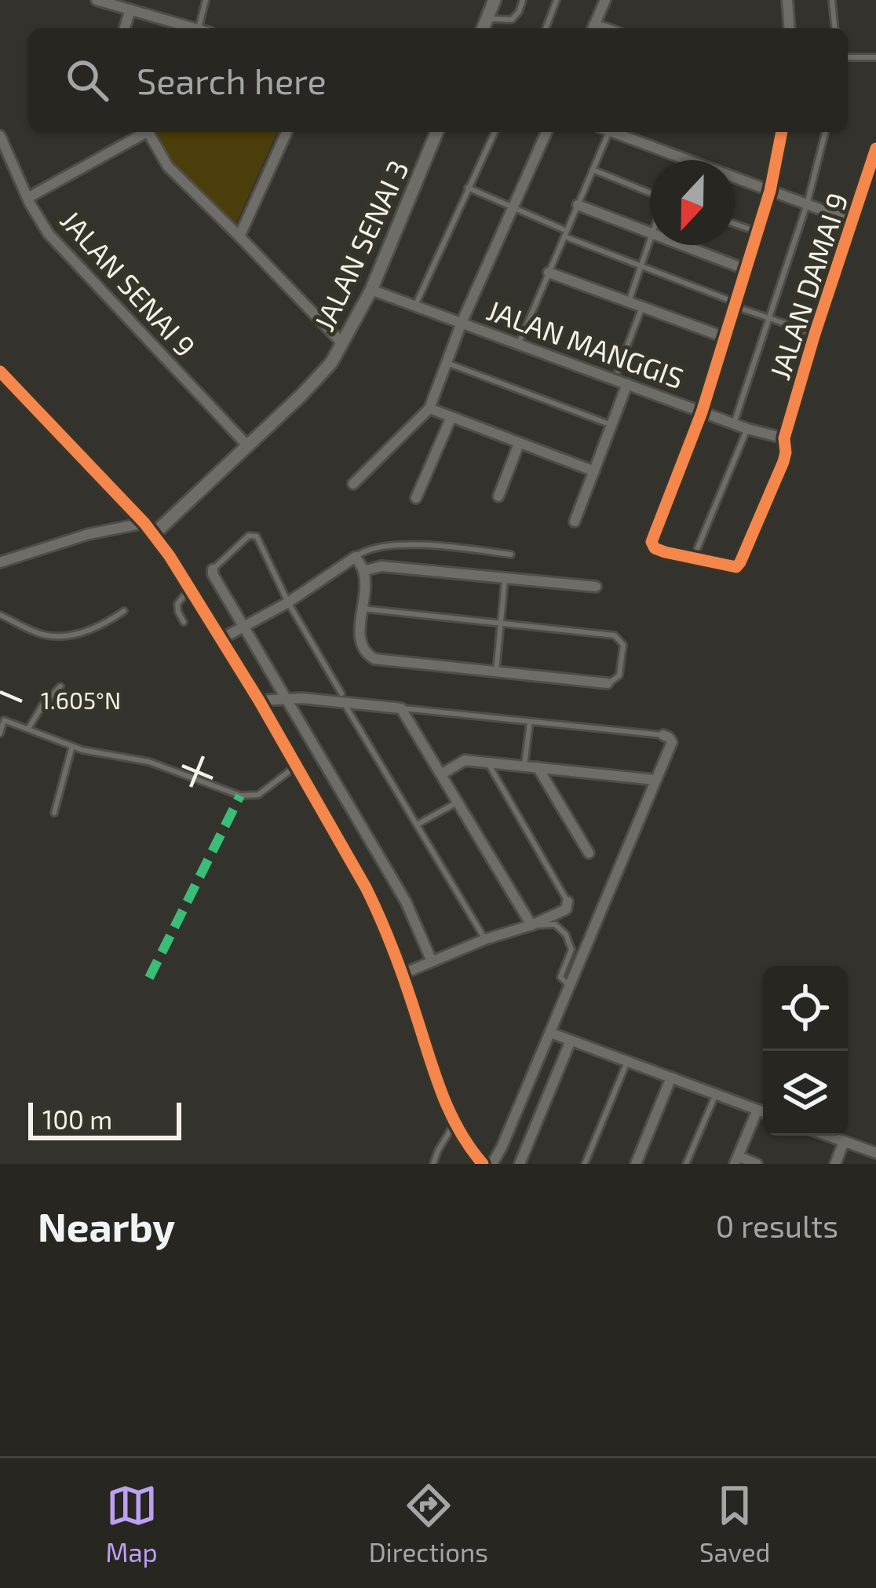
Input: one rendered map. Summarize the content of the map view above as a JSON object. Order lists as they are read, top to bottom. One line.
{"streets":{"street":["JALAN SENAI 3","JALAN SENAI 9","JALAN DAMAI 9","JALAN MANGGIS"]},"crossings":[["JALAN SENAI 3","JALAN SENAI 9"],["JALAN SENAI 3","JALAN MANGGIS"],["JALAN DAMAI 9","JALAN MANGGIS"]],"scale_bar":"100 m","north":"bottom","page":{"search":"Search here","scale":"100 m","heading":["Nearby","0 results"],"nav":["Map","Directions","Saved"]},"coordinates":["1.605°N"]}
